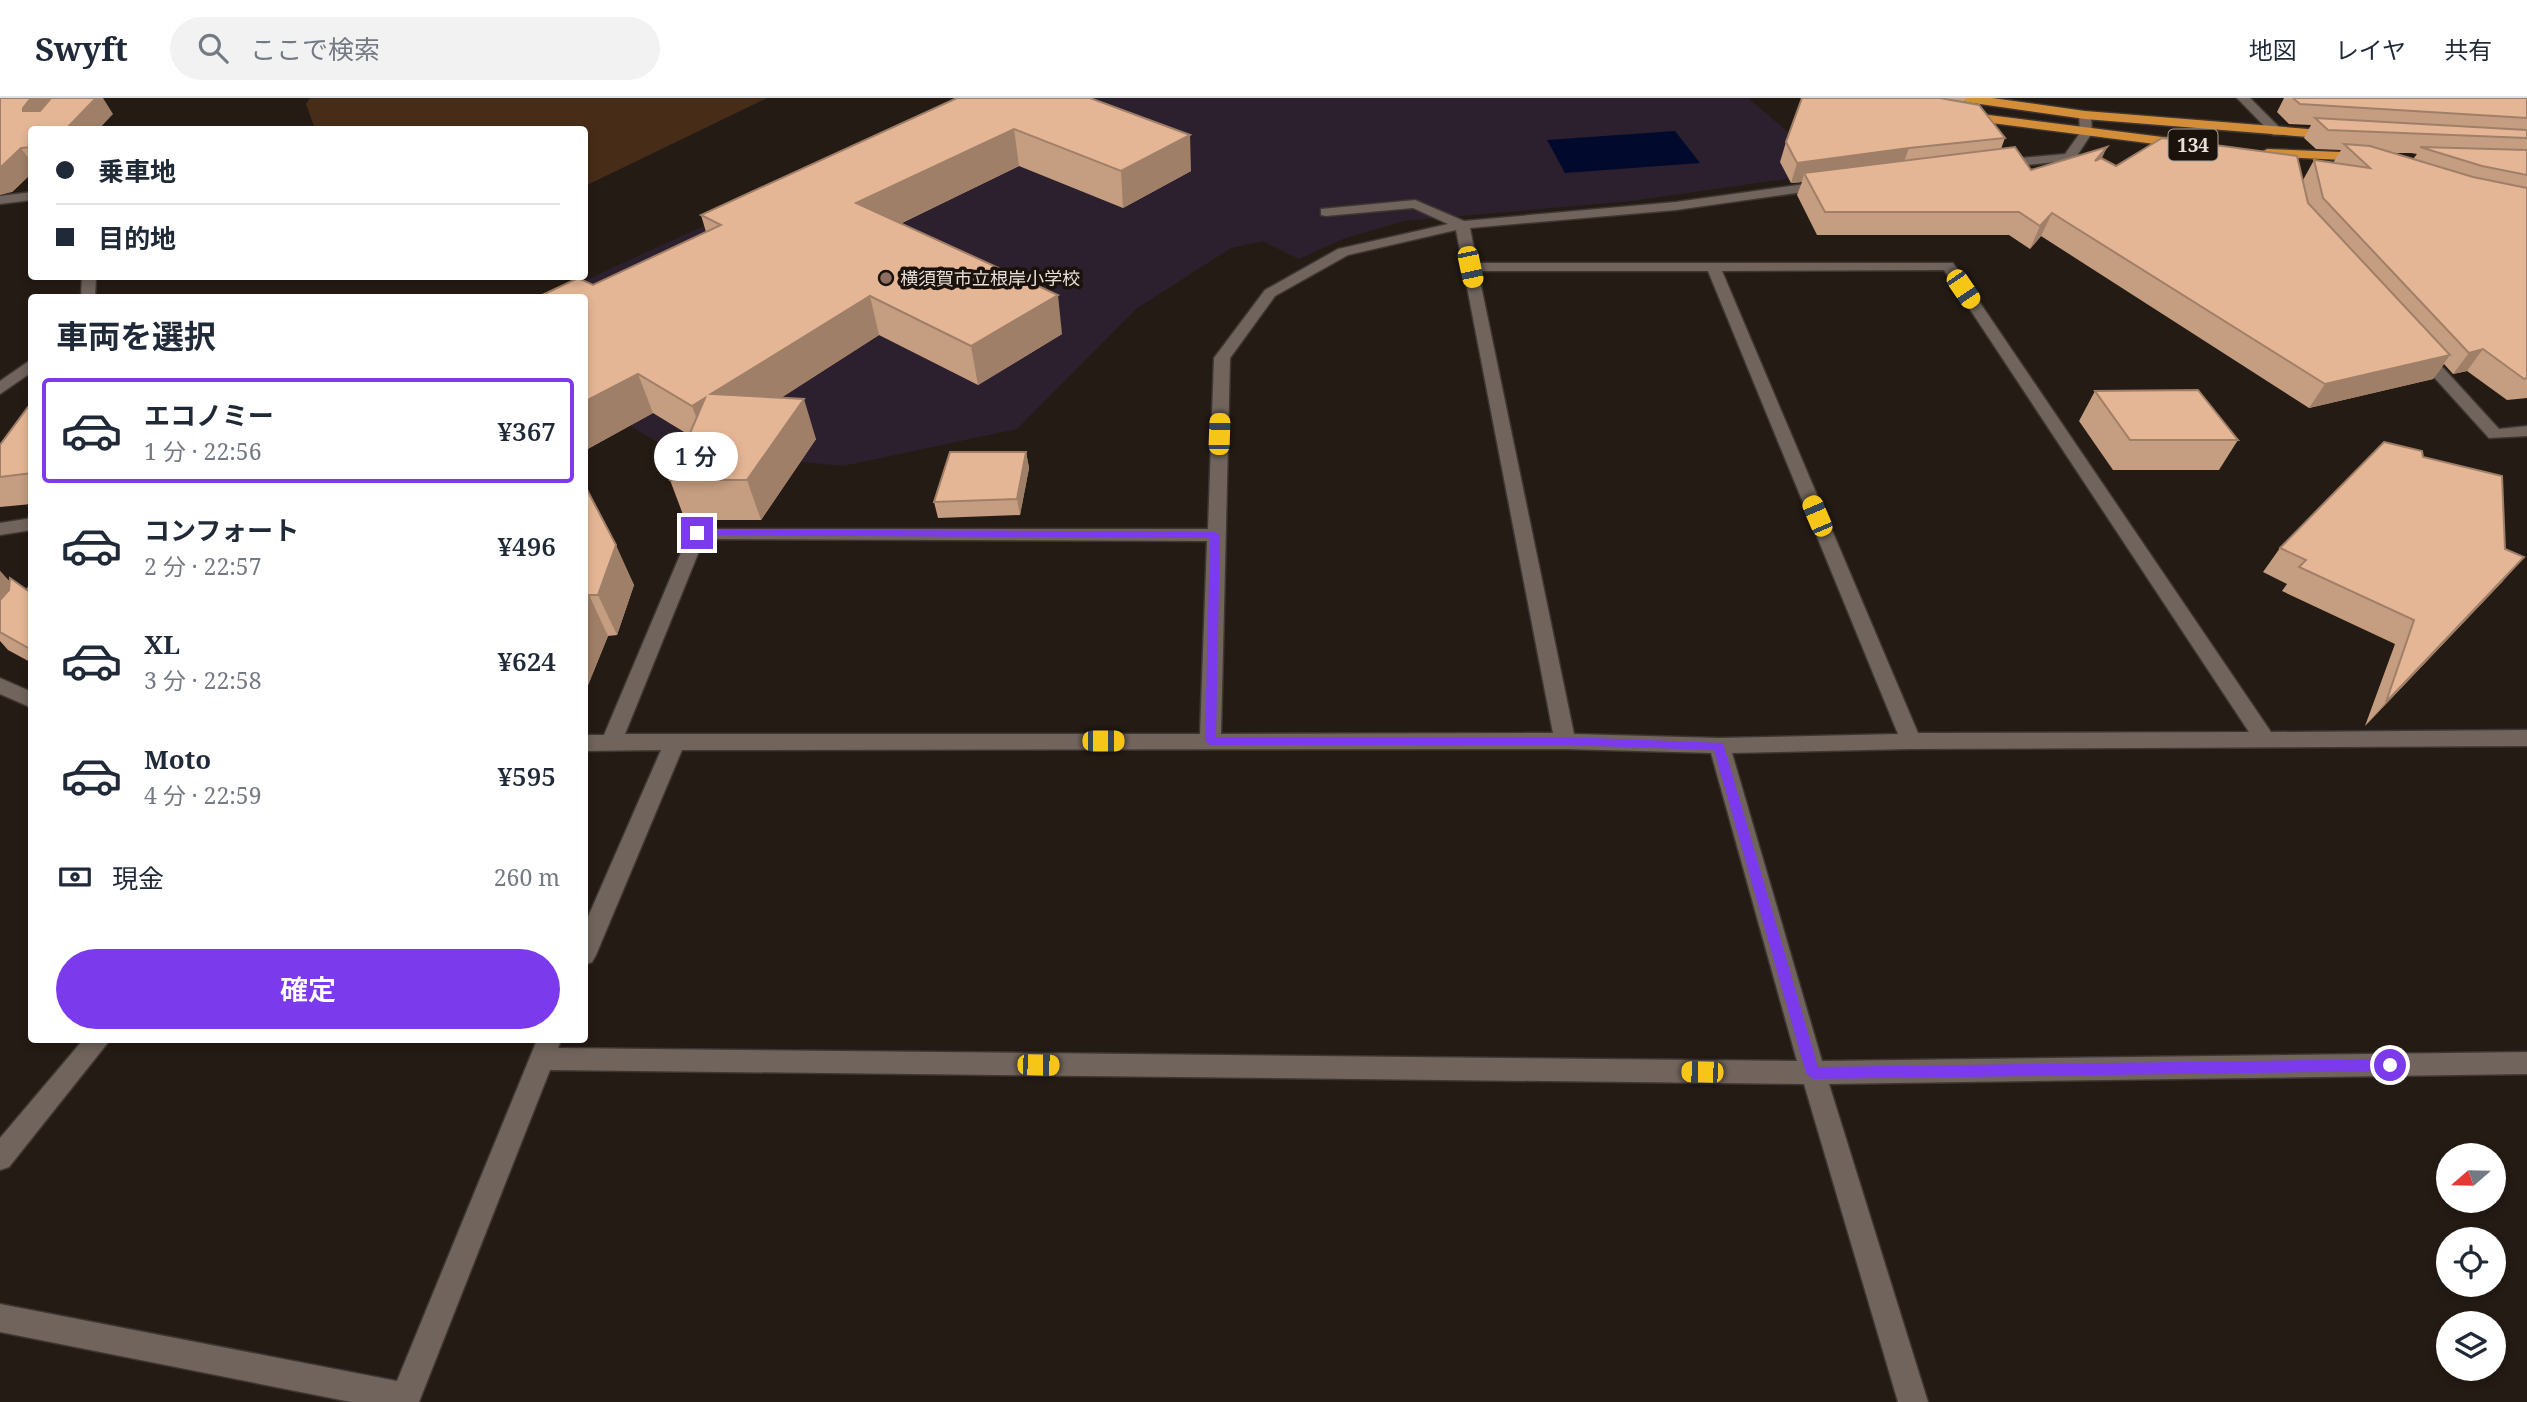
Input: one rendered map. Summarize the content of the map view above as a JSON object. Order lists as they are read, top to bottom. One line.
{"streets":{"highway":["134"]},"places":["横須賀市立根岸小学校"],"north":"left","page":{"header":"Swyft","search":"ここで検索","nav":["地図","レイヤ","共有"],"banner":["乗車地","目的地"],"heading":"車両を選択","list":[{"name":"エコノミー","note":"1 分 · 22:56","value":"¥367"},{"name":"コンフォート","note":"2 分 · 22:57","value":"¥496"},{"name":"XL","note":"3 分 · 22:58","value":"¥624"},{"name":"Moto","note":"4 分 · 22:59","value":"¥595"}],"bubble":"1 分","pay":["現金","260 m"],"buttons":"確定"}}
